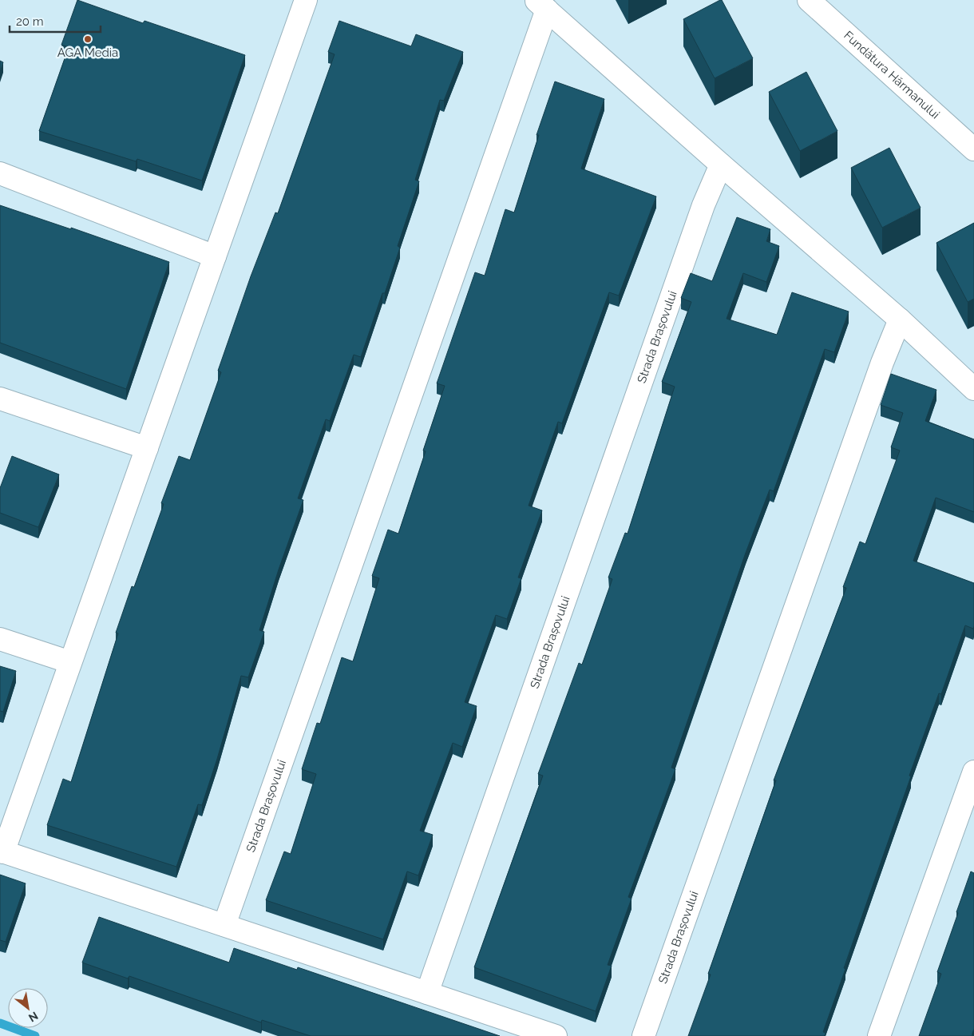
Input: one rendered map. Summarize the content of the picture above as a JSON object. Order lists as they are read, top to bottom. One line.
{"streets":{"street":["Fundătura Hărmanului","Strada Brașovului"]},"places":["AGA Media"],"scale_bar":"20 m","north":"bottom right"}
